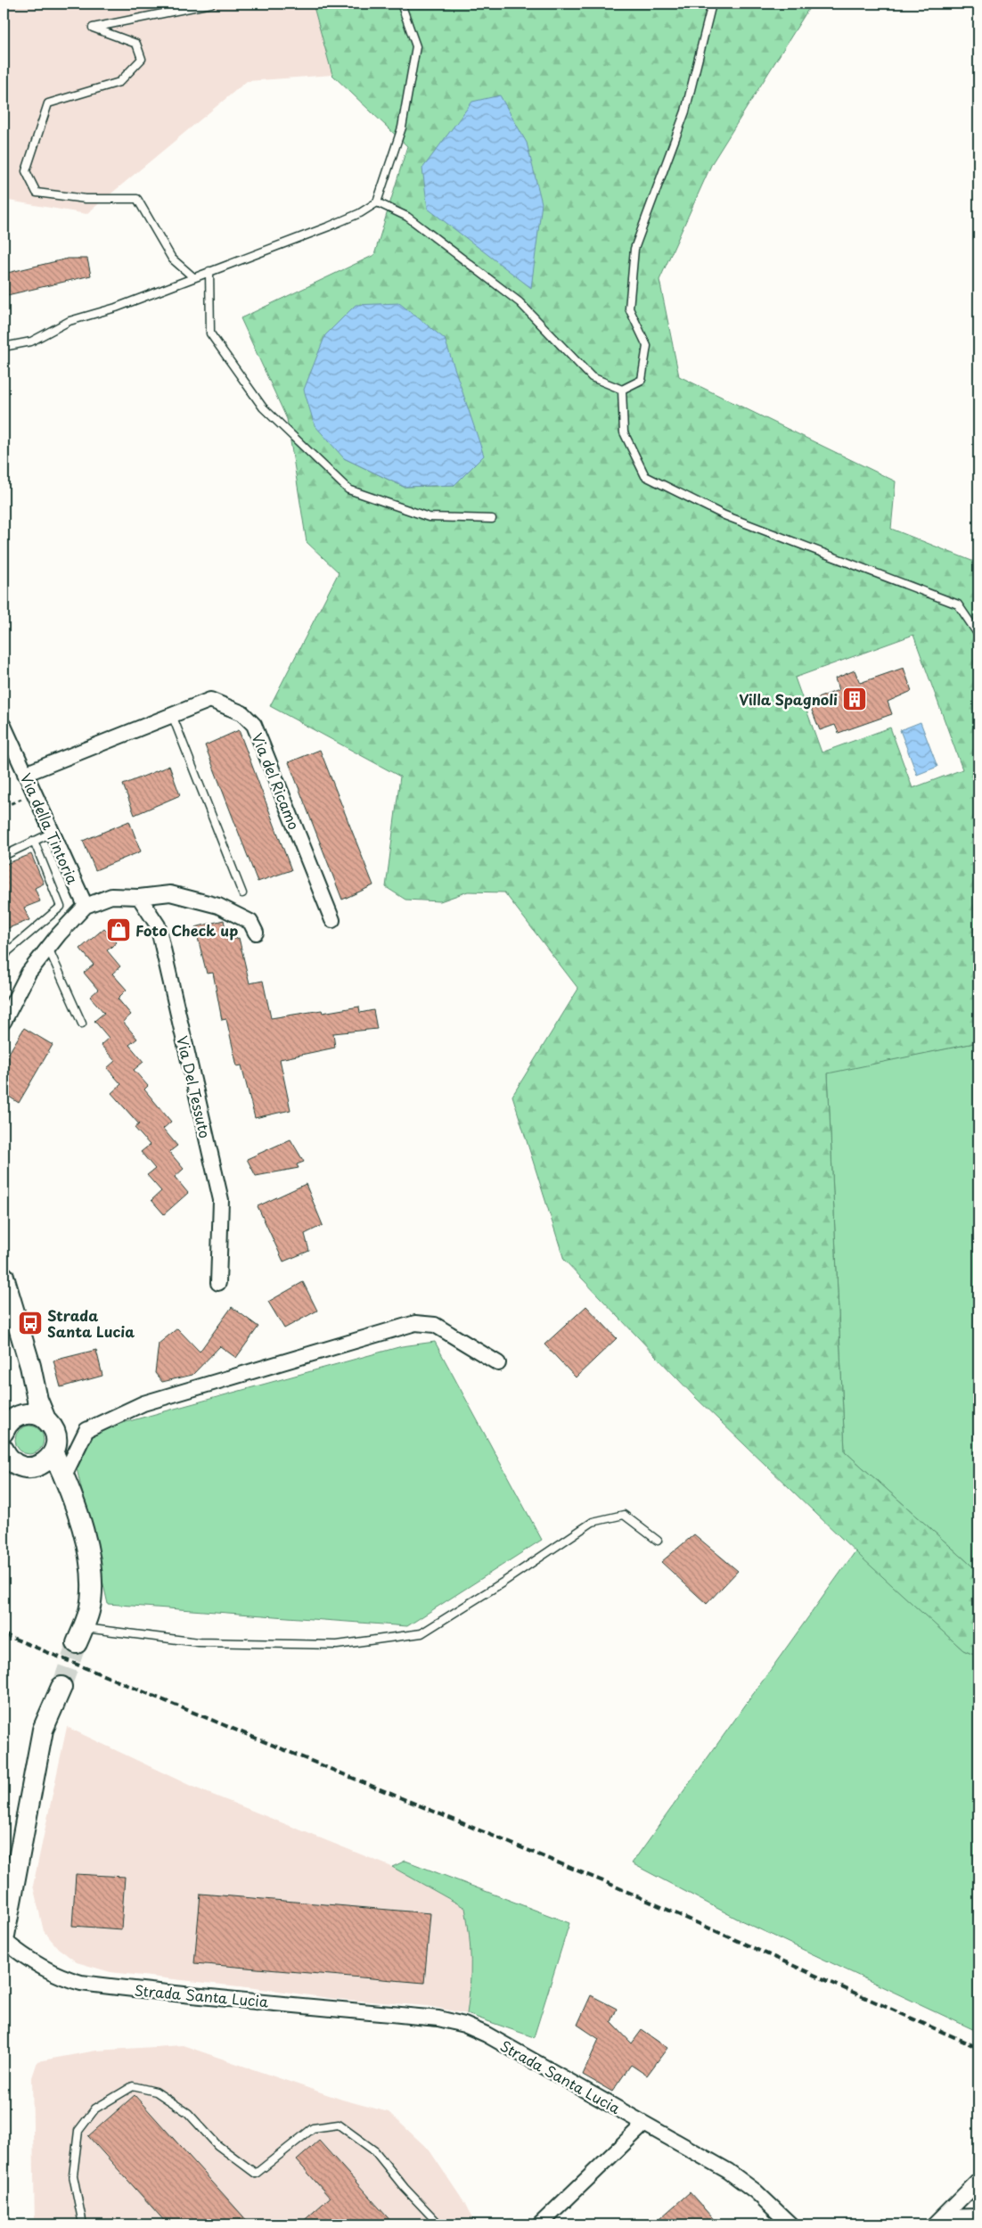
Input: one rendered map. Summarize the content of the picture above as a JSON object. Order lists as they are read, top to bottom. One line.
{"streets":{"street":["Via del Ricamo","Via della Tintoria","Via Del Tessuto","Strada Santa Lucia"]},"crossings":[["Via del Ricamo","Via della Tintoria"]],"places":{"building":["Villa Spagnoli"],"shop":["Foto Check up"],"bus stop":["Strada Santa Lucia"]}}
